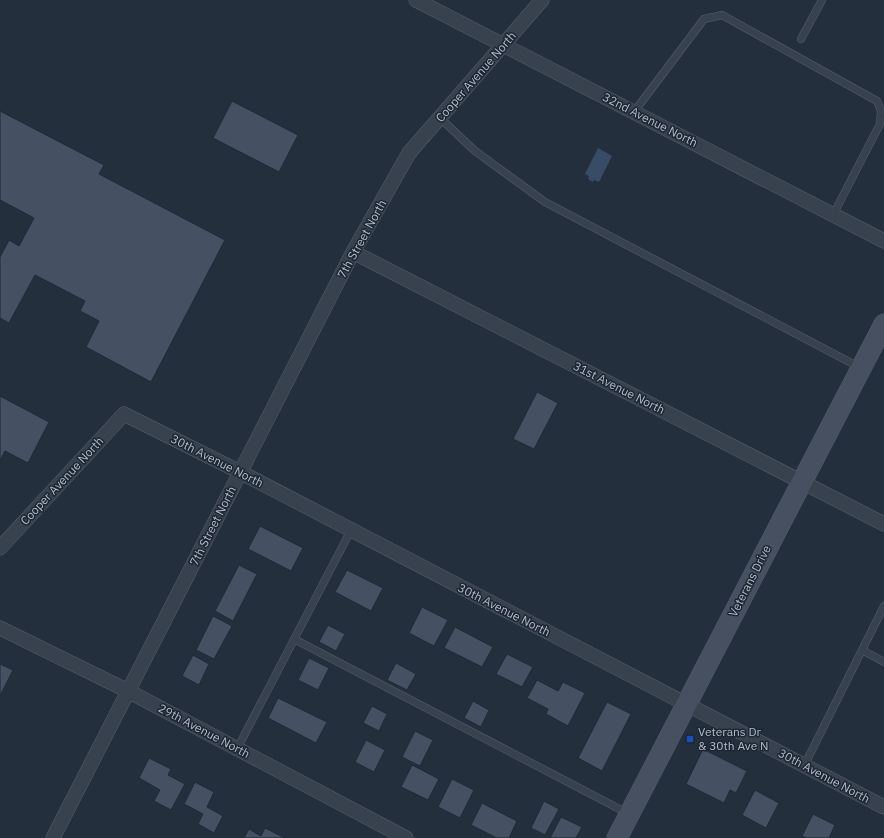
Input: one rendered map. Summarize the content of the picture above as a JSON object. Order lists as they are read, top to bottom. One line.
{"streets":{"main road":["Veterans Drive"],"street":["Cooper Avenue North","32nd Avenue North","7th Street North","31st Avenue North","30th Avenue North","29th Avenue North"]},"crossings":[["Cooper Avenue North","32nd Avenue North"],["Cooper Avenue North","7th Street North"],["Cooper Avenue North","30th Avenue North"],["7th Street North","31st Avenue North"],["7th Street North","30th Avenue North"],["7th Street North","29th Avenue North"],["31st Avenue North","Veterans Drive"],["30th Avenue North","Veterans Drive"]],"places":{"transit":["Veterans Dr & 30th Ave N"]}}
